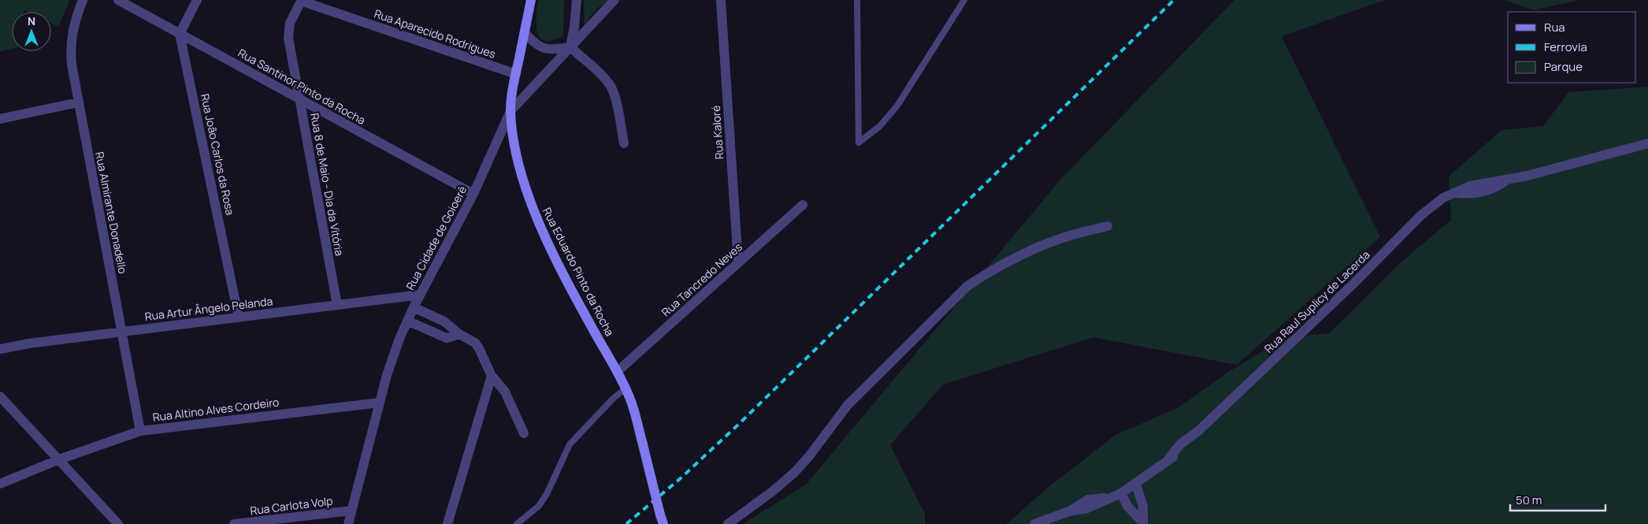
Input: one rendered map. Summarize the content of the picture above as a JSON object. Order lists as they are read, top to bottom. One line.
{"streets":{"main road":["Rua Eduardo Pinto da Rocha"],"street":["Rua Aparecido Rodrigues","Rua Santinor Pinto da Rocha","Rua Kaloré","Rua João Carlos da Rosa","Rua 8 de Maio - Dia da Vitória","Rua Almirante Donadello","Rua Cidade de Goioerê","Rua Tancredo Neves","Rua Raul Suplicy de Lacerda","Rua Artur Ângelo Pelanda","Rua Altino Alves Cordeiro","Rua Carlota Volp"]},"crossings":[["Rua Aparecido Rodrigues","Rua 8 de Maio - Dia da Vitória"],["Rua Aparecido Rodrigues","Rua Eduardo Pinto da Rocha"],["Rua Santinor Pinto da Rocha","Rua João Carlos da Rosa"],["Rua Santinor Pinto da Rocha","Rua 8 de Maio - Dia da Vitória"],["Rua Santinor Pinto da Rocha","Rua Cidade de Goioerê"],["Rua Kaloré","Rua Tancredo Neves"],["Rua João Carlos da Rosa","Rua Artur Ângelo Pelanda"],["Rua 8 de Maio - Dia da Vitória","Rua Artur Ângelo Pelanda"],["Rua Almirante Donadello","Rua Artur Ângelo Pelanda"],["Rua Almirante Donadello","Rua Altino Alves Cordeiro"],["Rua Cidade de Goioerê","Rua Eduardo Pinto da Rocha"],["Rua Cidade de Goioerê","Rua Artur Ângelo Pelanda"],["Rua Cidade de Goioerê","Rua Altino Alves Cordeiro"],["Rua Cidade de Goioerê","Rua Carlota Volp"],["Rua Eduardo Pinto da Rocha","Rua Tancredo Neves"]],"legend":["Rua","Ferrovia","Parque"],"scale_bar":"50 m","north":"top"}
